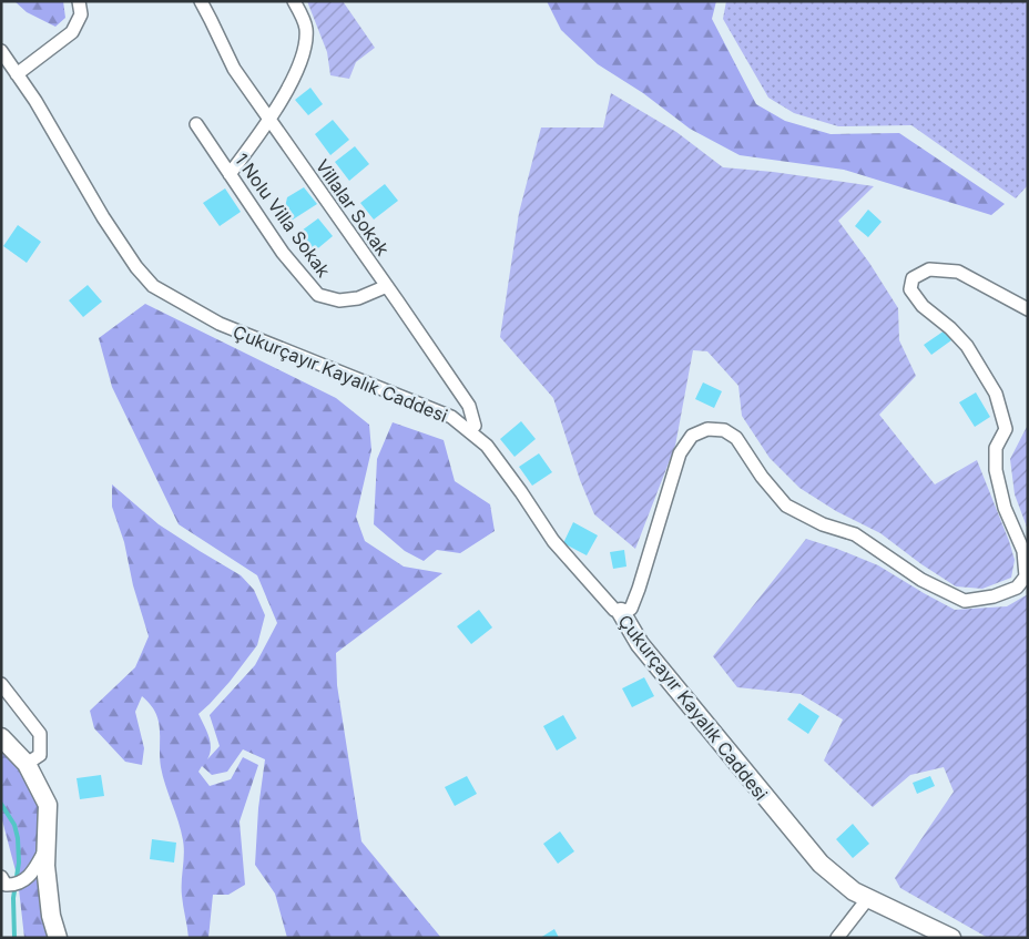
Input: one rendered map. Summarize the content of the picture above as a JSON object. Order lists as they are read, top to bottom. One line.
{"streets":{"street":["Villalar Sokak","1 Nolu Villa Sokak","Çukurçayır Kayalık Caddesi"]},"crossings":[["Villalar Sokak","1 Nolu Villa Sokak"],["Villalar Sokak","Çukurçayır Kayalık Caddesi"]]}
